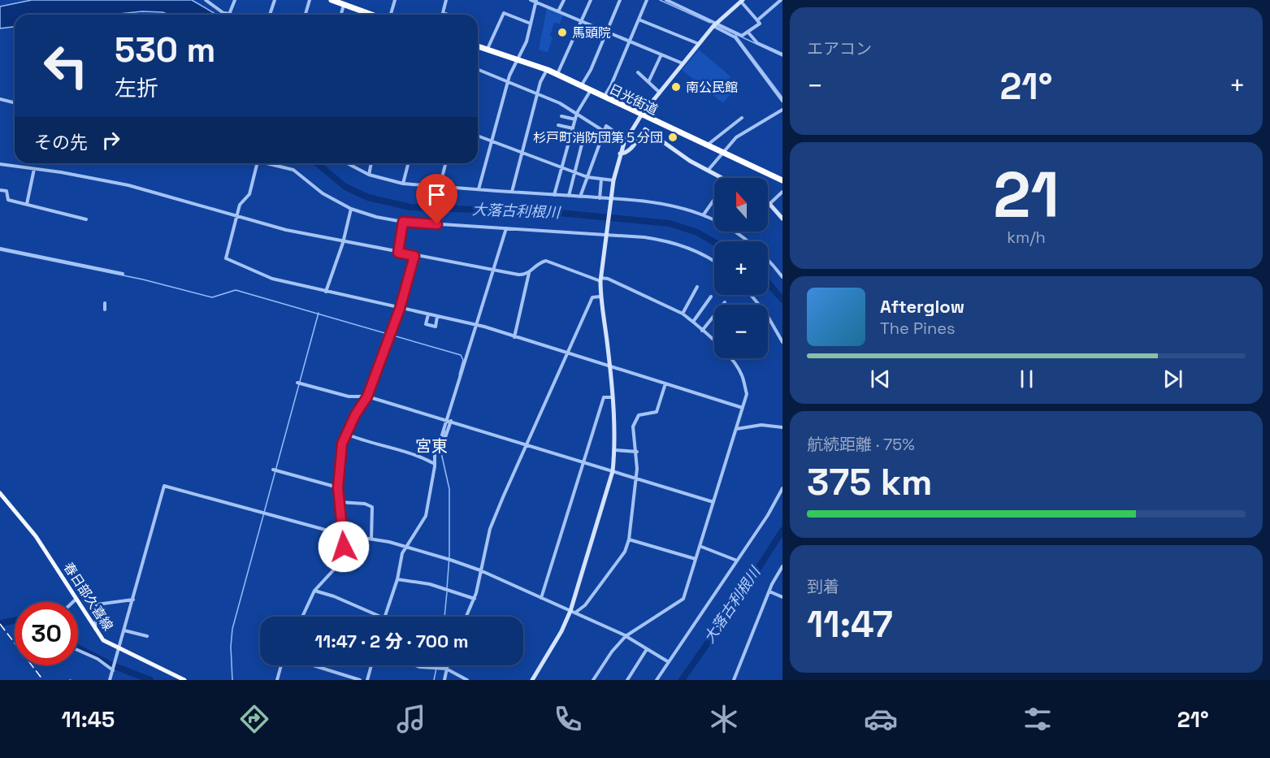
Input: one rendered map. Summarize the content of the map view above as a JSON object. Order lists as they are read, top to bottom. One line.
{"streets":{"highway":["日光街道"],"main road":["春日部久喜線"]},"districts":["宮東"],"water":["大落古利根川"],"places":["馬頭院","南公民館","杉戸町消防団第５分団"],"north":"top","page":{"tile":["エアコン",["21","km/h"],["航続距離 · 75%","375 km"],["到着","11:47"]],"turn":["530 m","左折"],"heat":["−","21°","+"],"then":"その先","map_buttons":["+","−"],"song":["Afterglow","The Pines"],"limit":"30","trip":"11:47 · 2 分 · 700 m","tabs":["11:45","21°"]}}
